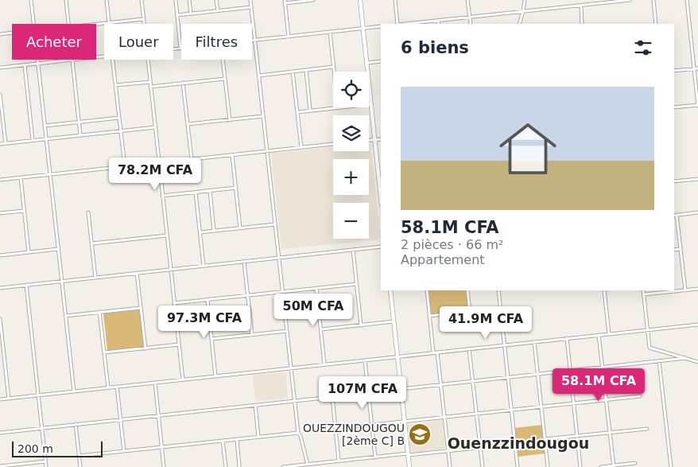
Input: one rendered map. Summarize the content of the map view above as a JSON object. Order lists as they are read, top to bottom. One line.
{"districts":["Ouenzzindougou"],"places":{"school or university":["OUEZZINDOUGOU [2ème C] B"]},"scale_bar":"200 m","page":{"chip":["Acheter","Louer","Filtres"],"heading":"6 biens","map_buttons":["+","−"],"list":[{"name":"58.1M CFA","note":"2 pièces · 66 m² · Appartement"}],"price":["78.2M CFA","50M CFA","97.3M CFA","41.9M CFA","58.1M CFA","107M CFA"],"scale":"200 m"}}
